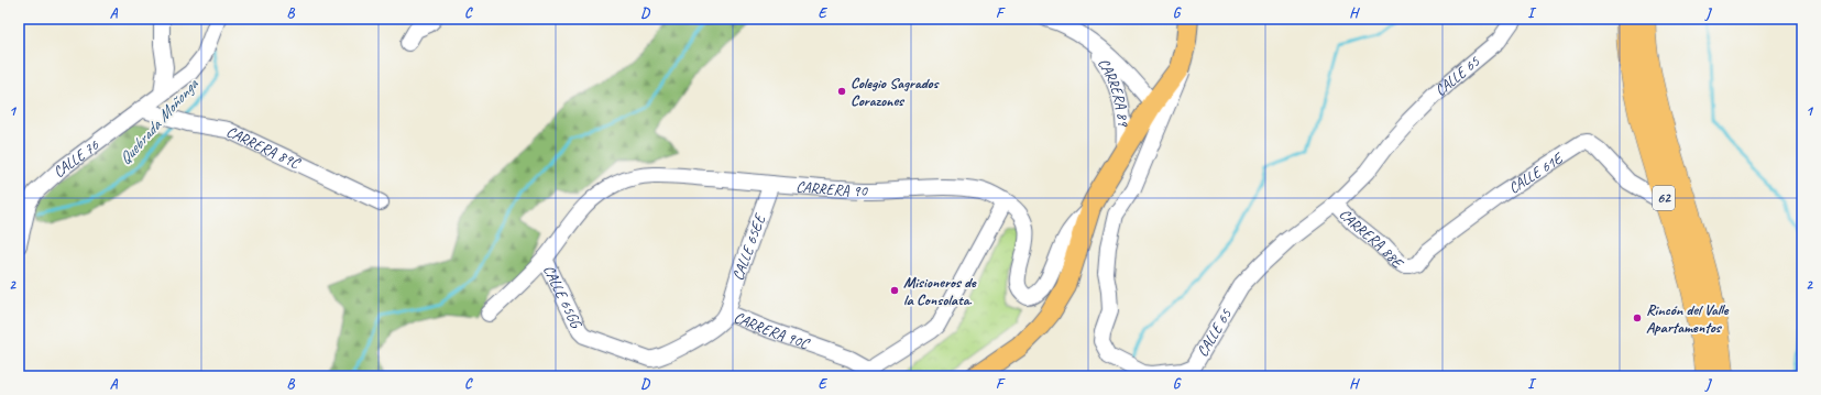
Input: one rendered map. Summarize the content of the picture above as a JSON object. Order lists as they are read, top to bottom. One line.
{"streets":{"highway":["62"],"main road":["CALLE 65"],"street":["CARRERA 89","CARRERA 89C","CALLE 76","CALLE 61E","CARRERA 90","CARRERA 88E","CALLE 65EE","CALLE 65GG","CARRERA 90C"]},"crossings":[["CALLE 65","CARRERA 89"],["CALLE 65","CARRERA 90"],["CALLE 65","CARRERA 88E"],["CARRERA 89C","CALLE 76"],["CALLE 61E","62"],["CALLE 61E","CARRERA 88E"],["CARRERA 90","CALLE 65EE"],["CARRERA 90","CALLE 65GG"],["CALLE 65EE","CARRERA 90C"],["CALLE 65GG","CARRERA 90C"]],"water":["Quebrada Moñonga"],"places":["Colegio Sagrados Corazones","Misioneros de la Consolata.","Rincón del Valle Apartamentos"],"grid":{"columns":["A","B","C","D","E","F","G","H","I","J"],"rows":["1","2"]}}
